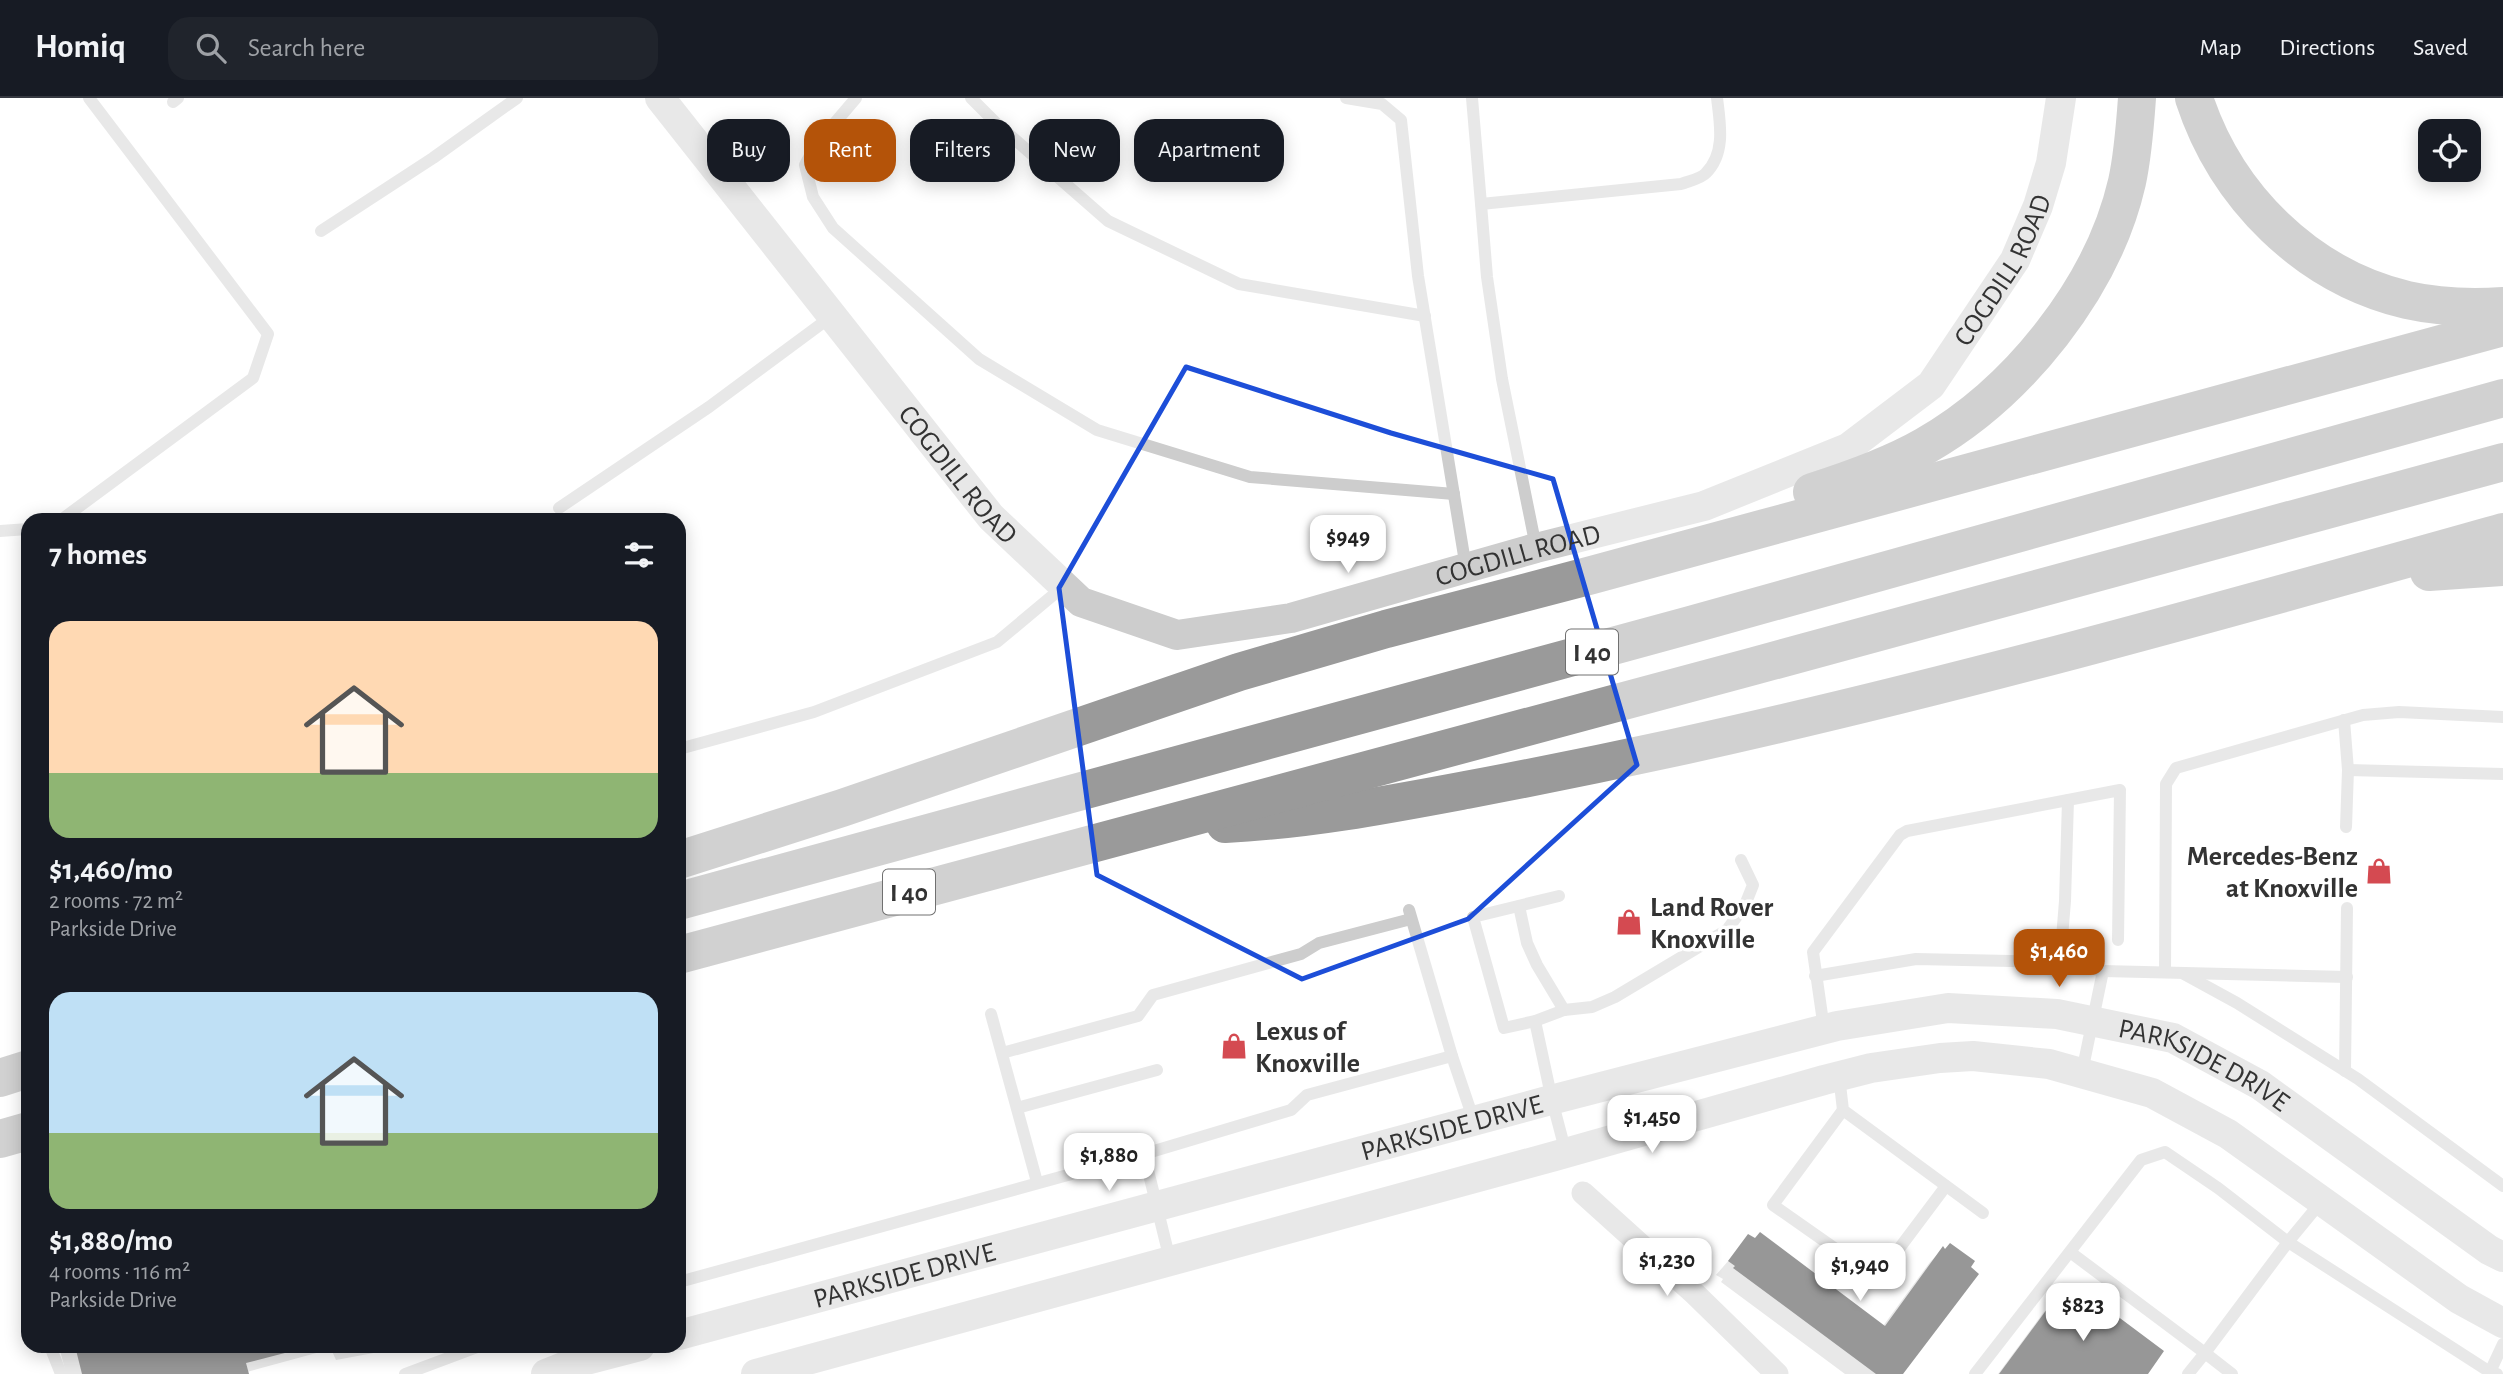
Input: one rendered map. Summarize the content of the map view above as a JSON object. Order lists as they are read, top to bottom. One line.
{"streets":{"highway":["I 40"],"street":["COGDILL ROAD","PARKSIDE DRIVE"]},"places":{"shop":["Mercedes-Benz at Knoxville","Land Rover Knoxville","Lexus of Knoxville"]},"page":{"header":"Homiq","search":"Search here","nav":["Map","Directions","Saved"],"chip":["Buy","Rent","Filters","New","Apartment"],"heading":"7 homes","price":["$949","$1,460","$1,450","$1,880","$1,230","$1,940","$823"],"list":[{"name":"$1,460/mo","note":"2 rooms · 72 m² · Parkside Drive"},{"name":"$1,880/mo","note":"4 rooms · 116 m² · Parkside Drive"}]}}
